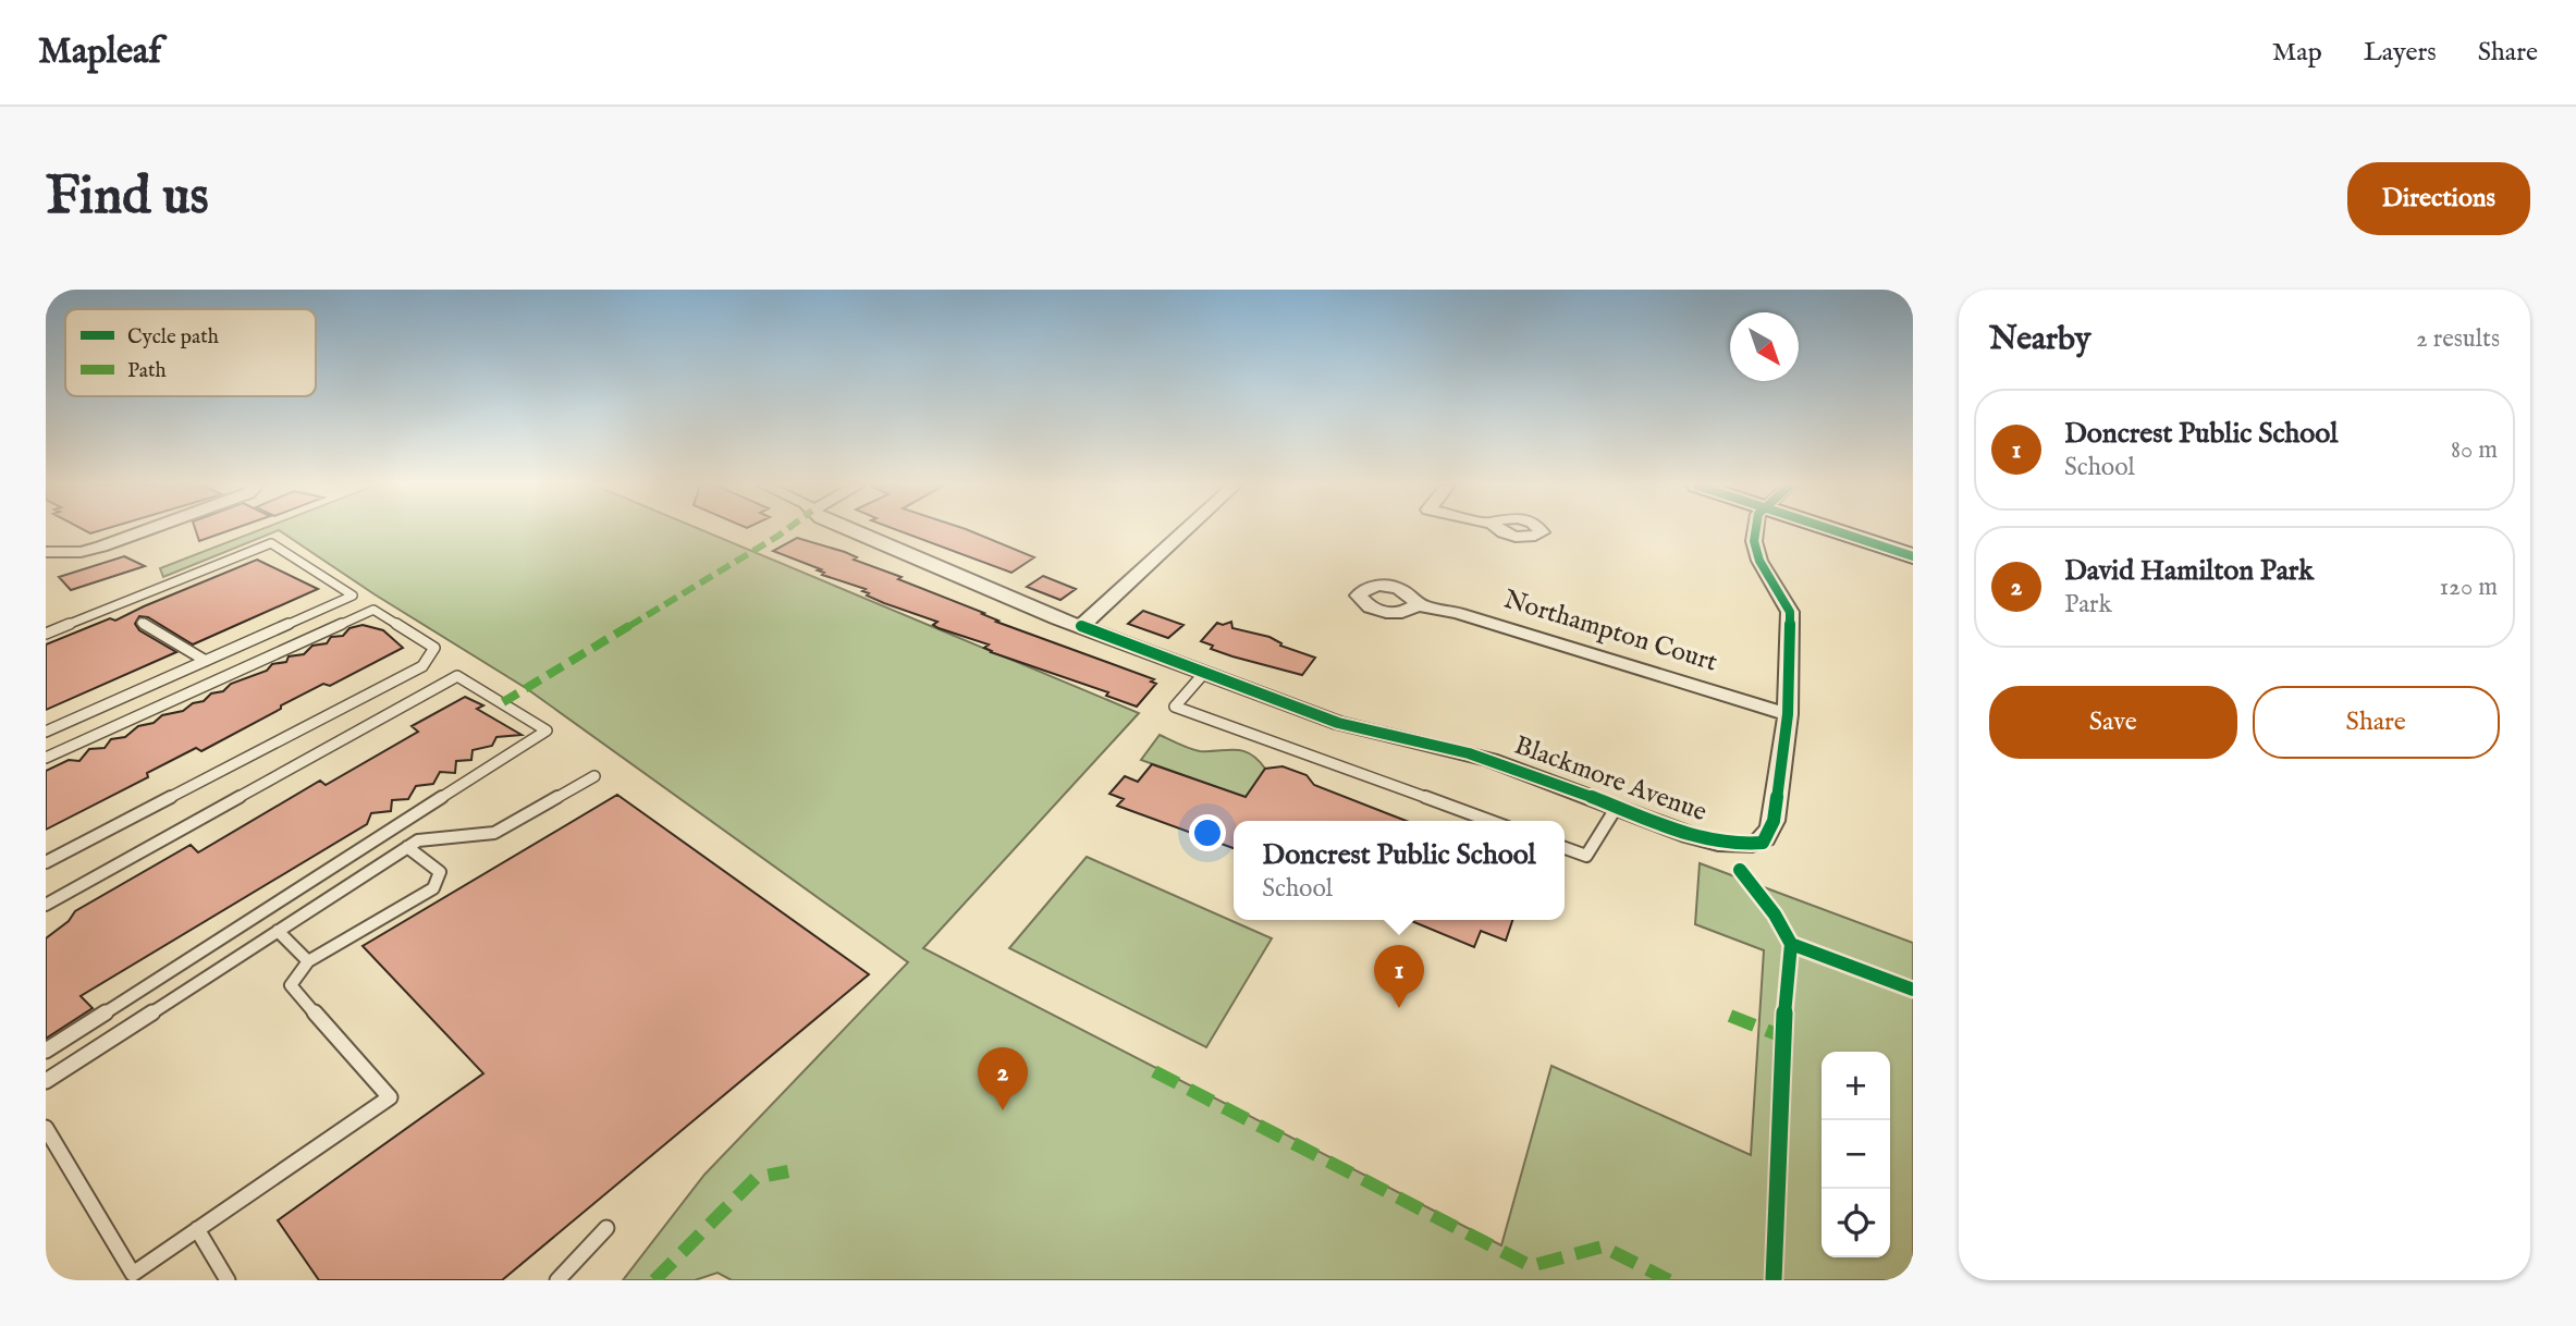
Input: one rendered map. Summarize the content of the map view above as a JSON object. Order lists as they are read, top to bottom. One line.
{"streets":{"street":["Northampton Court","Blackmore Avenue"]},"crossings":[["Northampton Court","Blackmore Avenue"]],"legend":["Cycle path","Path"],"north":"bottom right","page":{"header":"Mapleaf","nav":["Map","Layers","Share"],"buttons":["Directions",["Save","Share"]],"title":"Find us","heading":["Nearby","2 results"],"list":[{"mark":"1","name":"Doncrest Public School","note":"School","value":"80 m"},{"mark":"2","name":"David Hamilton Park","note":"Park","value":"120 m"}],"popup":["Doncrest Public School","School"],"pins":["1","2"],"map_buttons":["+","−"]}}
